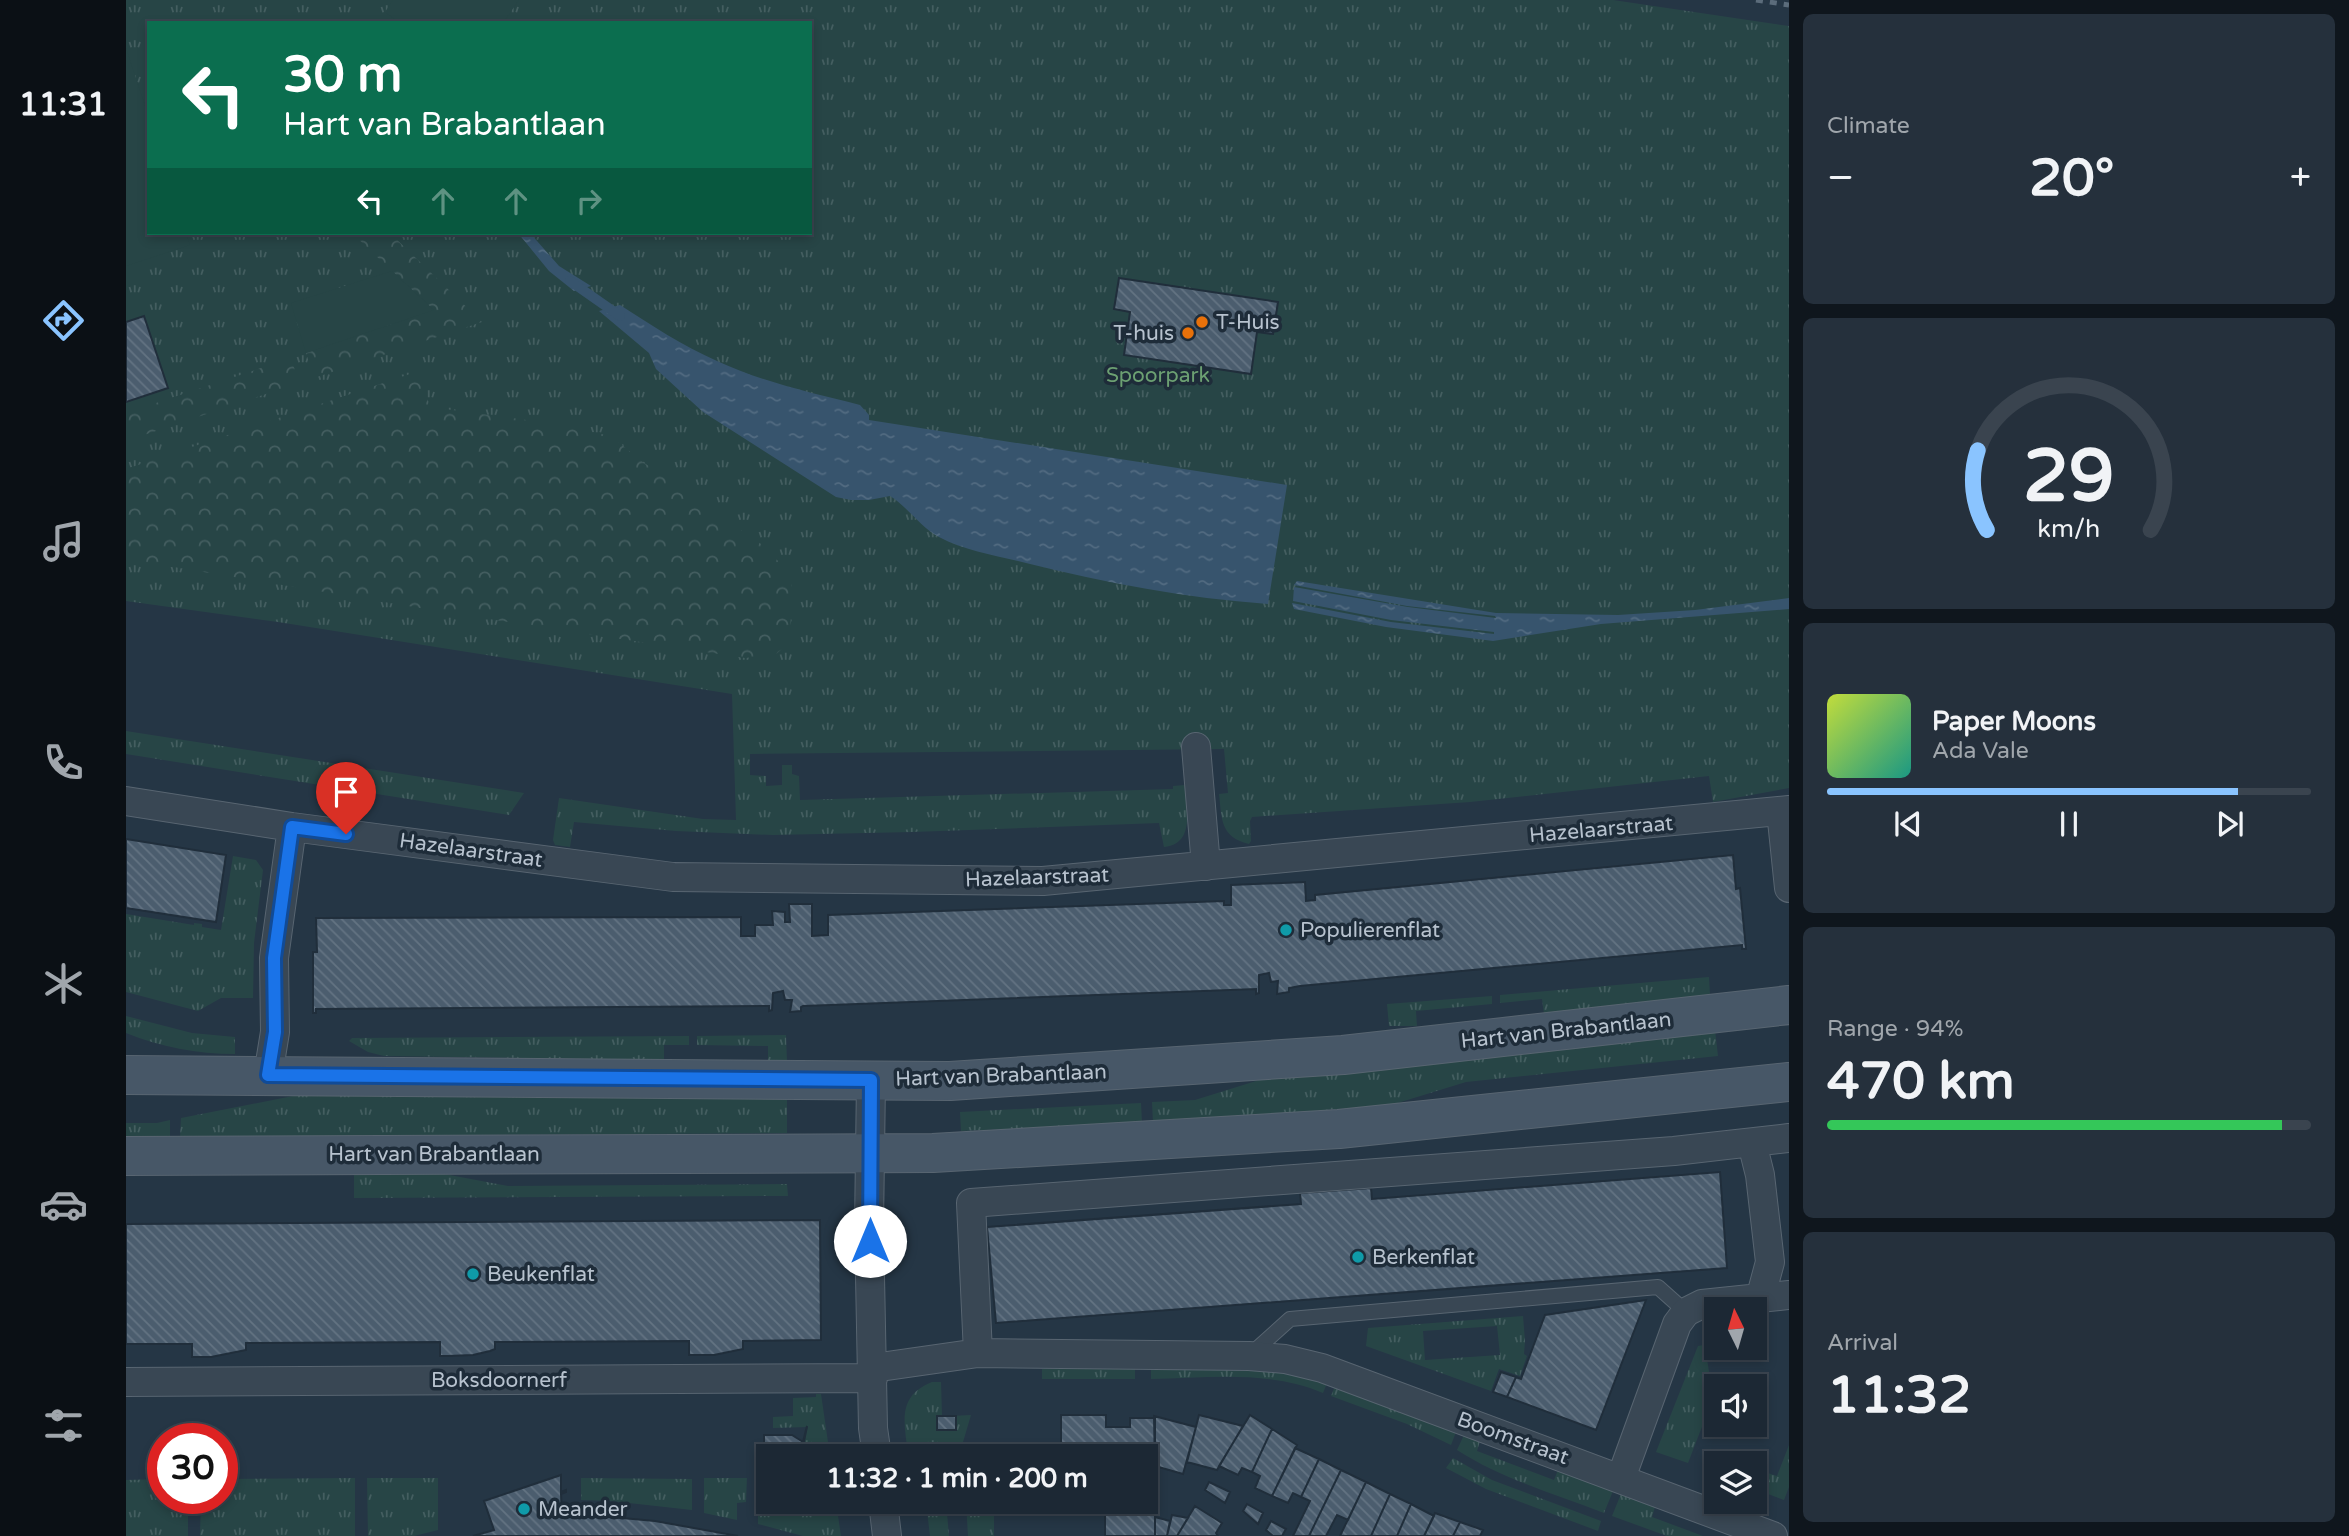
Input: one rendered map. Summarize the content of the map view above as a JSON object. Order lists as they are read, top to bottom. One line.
{"streets":{"street":["Hazelaarstraat","Hart van Brabantlaan","Boksdoornerf","Boomstraat"]},"crossings":[["Boksdoornerf","Boomstraat"]],"parks":["Spoorpark"],"places":["T-Huis","T-huis","Populierenflat","Berkenflat","Beukenflat","Meander"],"north":"top","page":{"tabs":"11:31","tile":["Climate",["Range · 94%","470 km"],["Arrival","11:32"]],"turn":["30 m","Hart van Brabantlaan"],"heat":["−","20°","+"],"song":["Paper Moons","Ada Vale"],"limit":"30","trip":"11:32 · 1 min · 200 m","gauge":["29","km/h"]}}
